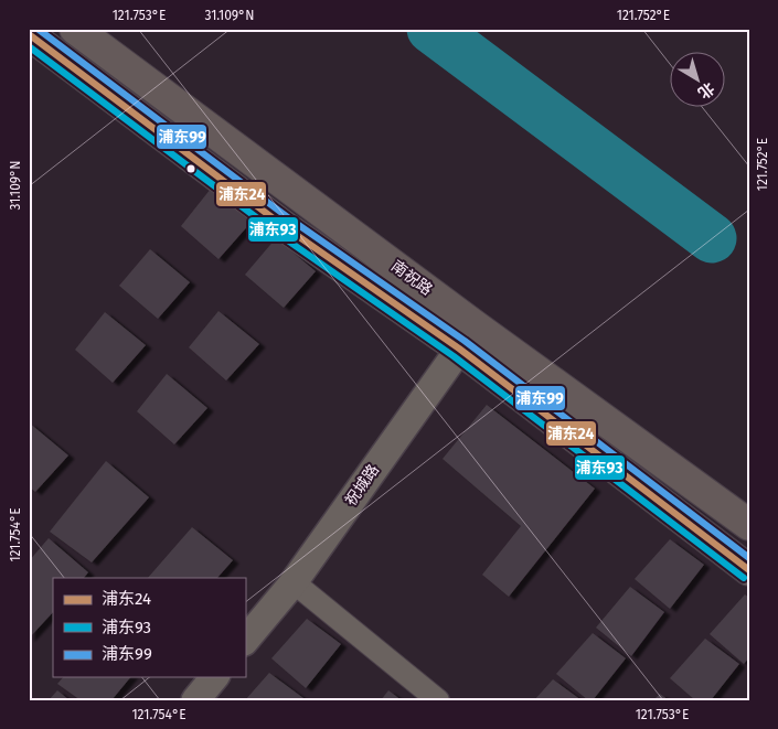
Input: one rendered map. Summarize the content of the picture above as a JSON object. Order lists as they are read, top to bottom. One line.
{"streets":{"main road":["南祝路"],"street":["祝城路"]},"crossings":[["南祝路","祝城路"]],"lines":["transit line 浦东99","transit line 浦东24","transit line 浦东93"],"legend":["浦东24","浦东93","浦东99"],"north":"bottom right","coordinates":["121.753°E","31.109°N","121.752°E","121.754°E"]}
